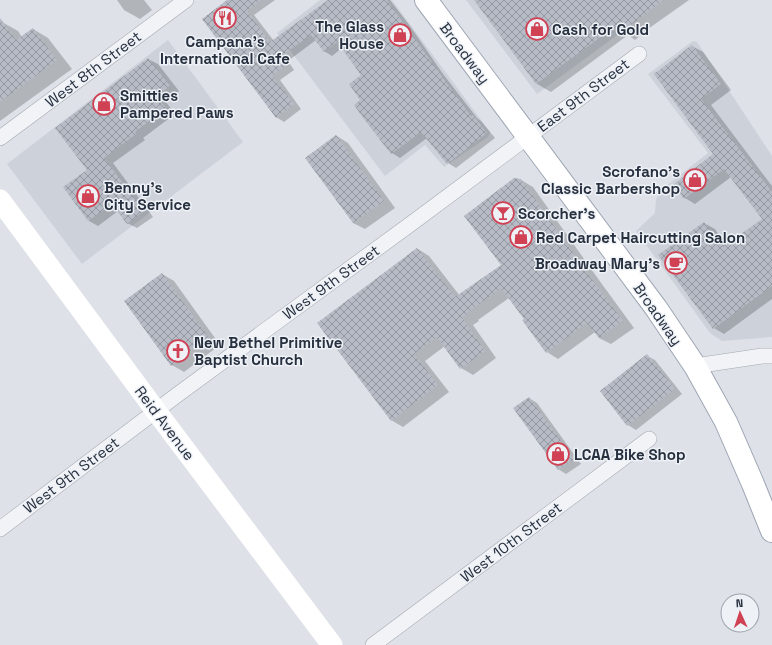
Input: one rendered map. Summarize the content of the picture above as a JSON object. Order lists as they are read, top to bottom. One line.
{"streets":{"main road":["Broadway"],"street":["West 8th Street","East 9th Street","West 9th Street","Reid Avenue","West 10th Street"]},"crossings":[["Broadway","East 9th Street"],["Broadway","West 9th Street"],["East 9th Street","West 9th Street"],["West 9th Street","Reid Avenue"]],"places":{"restaurant":["Campana's International Cafe"],"shop":["Cash for Gold","The Glass House","Smitties Pampered Paws","Scrofano's Classic Barbershop","Benny's City Service","Red Carpet Haircutting Salon","LCAA Bike Shop"],"bar":["Scorcher's"],"cafe":["Broadway Mary's"],"church":["New Bethel Primitive Baptist Church"]},"north":"top"}
